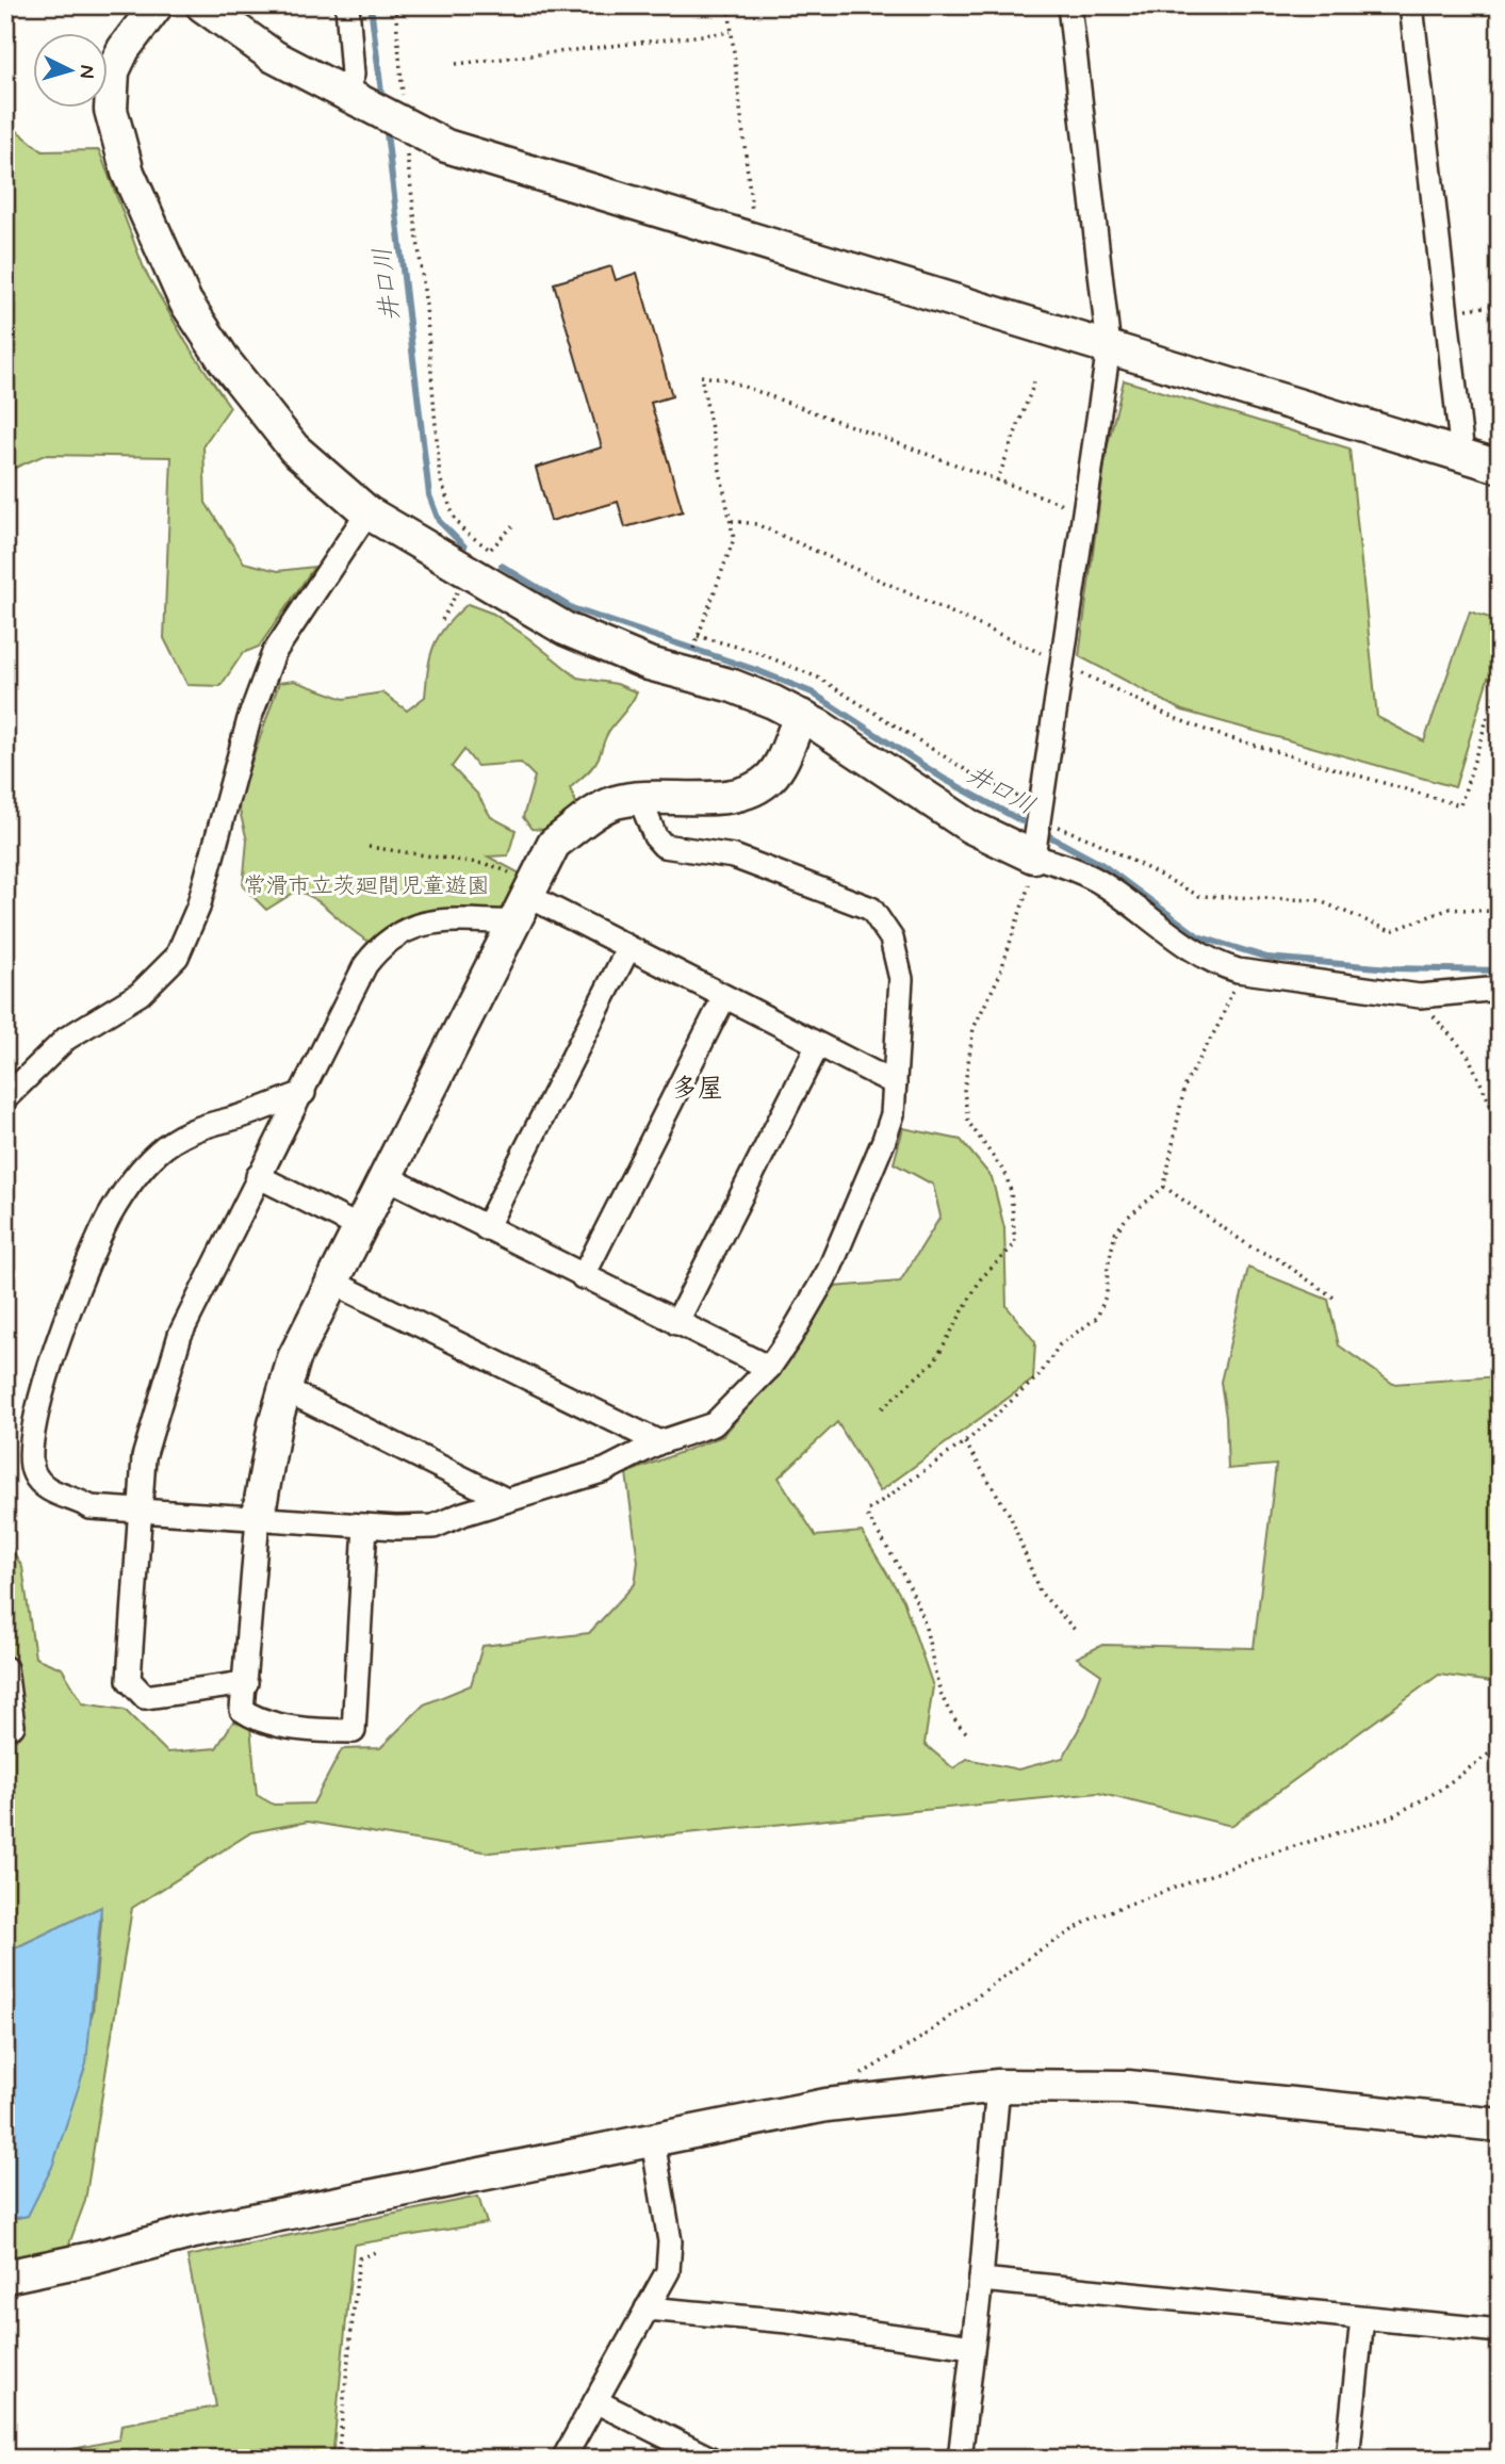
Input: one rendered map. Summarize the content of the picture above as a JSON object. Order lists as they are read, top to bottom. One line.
{"districts":["多屋"],"water":["井口川"],"parks":["常滑市立茨廻間児童遊園"],"north":"right"}
